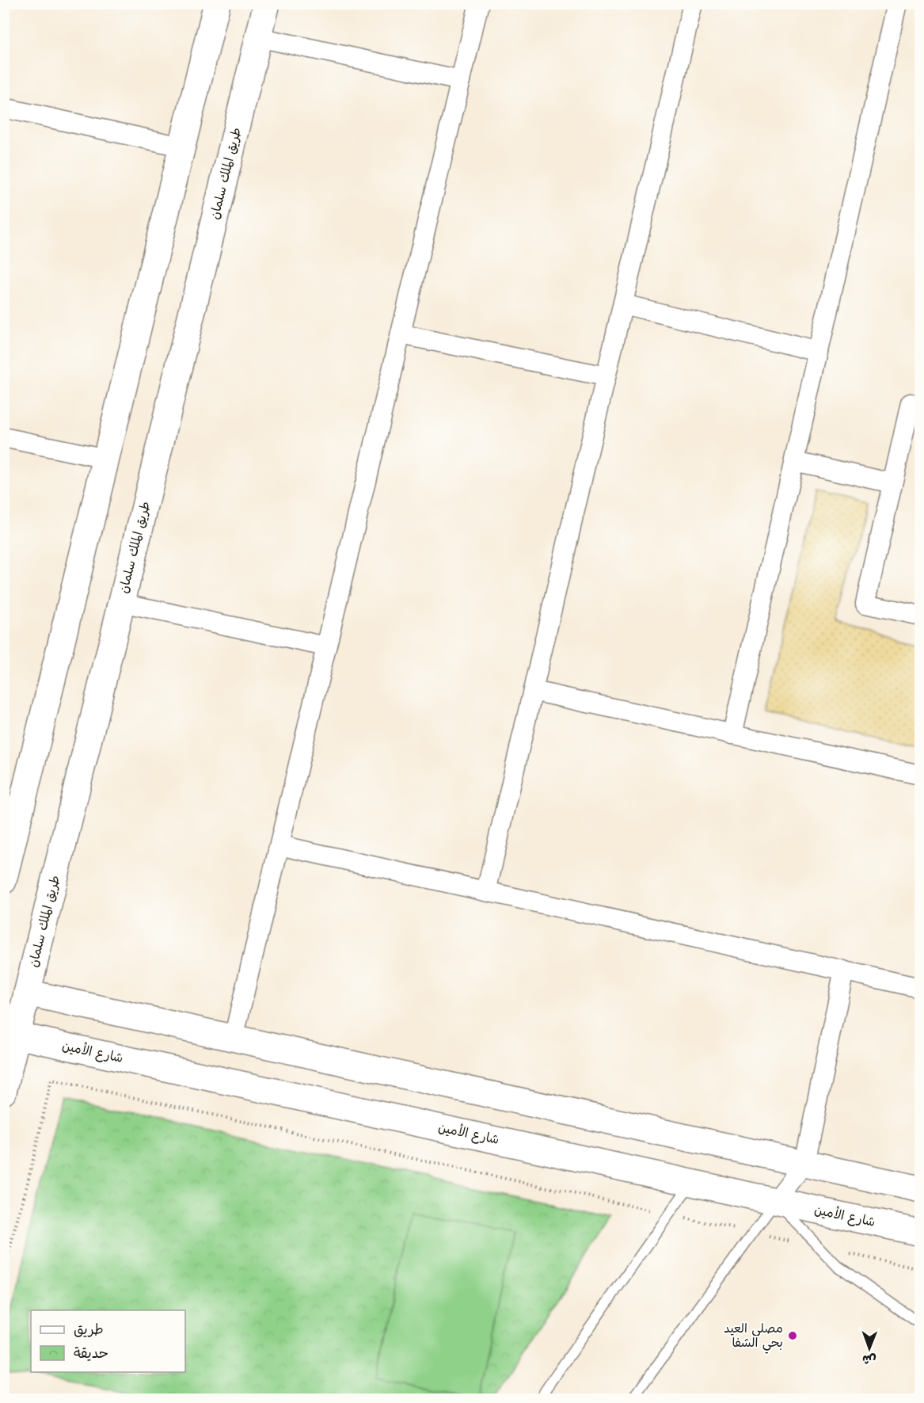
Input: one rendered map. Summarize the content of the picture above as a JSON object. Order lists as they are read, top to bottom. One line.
{"streets":{"main road":["طريق الملك سلمان","شارع الأمين"]},"crossings":[["طريق الملك سلمان","شارع الأمين"]],"places":["مصلى العيد بحي الشفا"],"legend":["طريق","حديقة"],"north":"bottom"}
